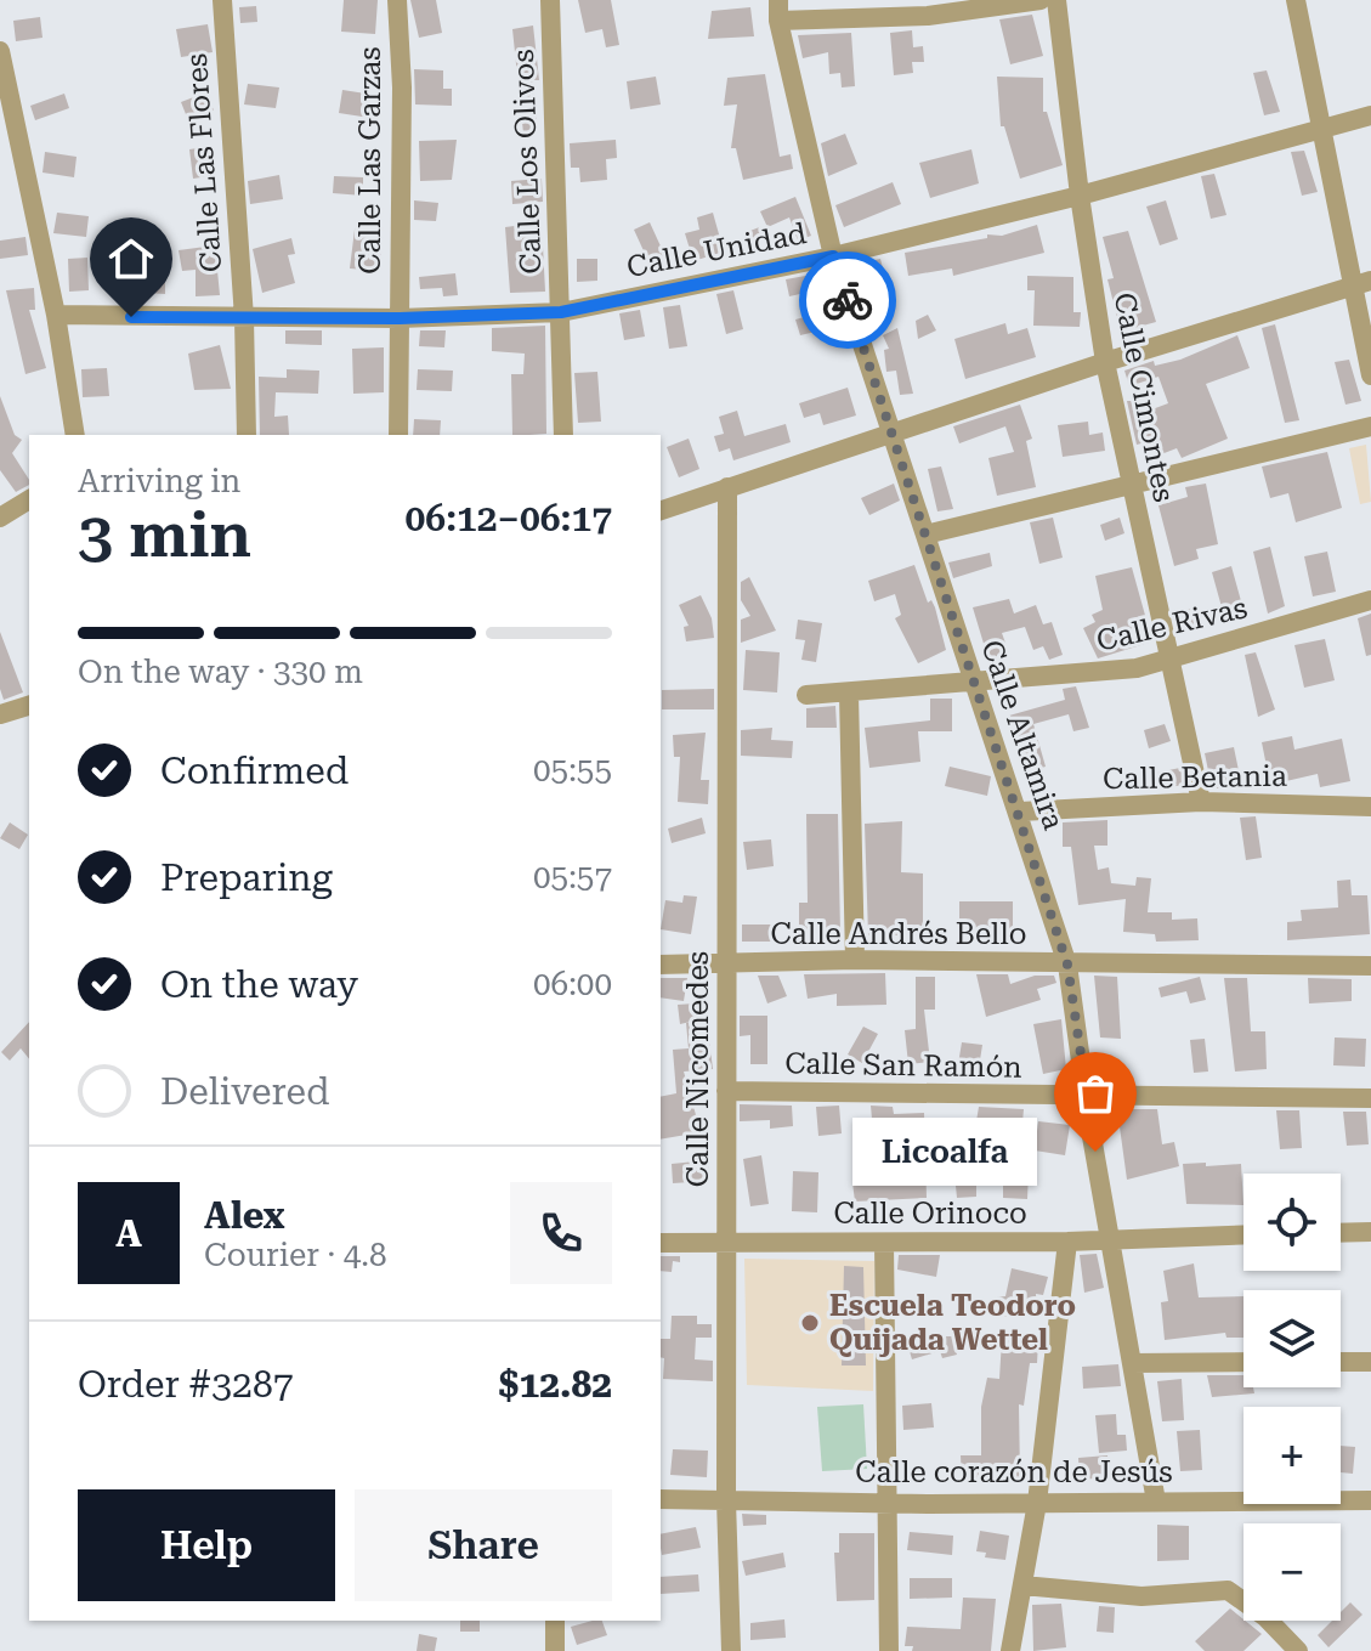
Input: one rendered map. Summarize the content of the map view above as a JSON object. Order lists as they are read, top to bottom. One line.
{"streets":{"street":["Calle Las Garzas","Calle Los Olivos","Calle Las Flores","Calle Unidad","Calle Cimontes","Calle Rivas","Calle Altamira","Calle Betania","Calle Andrés Bello","Calle San Ramón","Calle Nicomedes","Calle Orinoco","Calle corazón de Jesús"]},"crossings":[["Calle Las Garzas","Calle Unidad"],["Calle Los Olivos","Calle Unidad"],["Calle Las Flores","Calle Unidad"],["Calle Unidad","Calle Cimontes"],["Calle Unidad","Calle Altamira"],["Calle Cimontes","Calle Rivas"],["Calle Cimontes","Calle Betania"],["Calle Rivas","Calle Altamira"],["Calle Altamira","Calle Betania"],["Calle Altamira","Calle Andrés Bello"],["Calle Altamira","Calle San Ramón"],["Calle Altamira","Calle Orinoco"],["Calle Altamira","Calle corazón de Jesús"],["Calle Andrés Bello","Calle Nicomedes"],["Calle San Ramón","Calle Nicomedes"],["Calle Nicomedes","Calle Orinoco"],["Calle Nicomedes","Calle corazón de Jesús"]],"places":["Licoalfa","Escuela Teodoro Quijada Wettel"],"page":{"heading":["3 min","Arriving in","06:12–06:17"],"panel":["Alex","Courier · 4.8","Order #3287","$12.82"],"bar":"On the way · 330 m","list":[["Confirmed","05:55"],["Preparing","05:57"],["On the way","06:00"],"Delivered"],"bubble":"Licoalfa","map_buttons":["+","−"],"round":"A","buttons":["Help","Share"]}}
